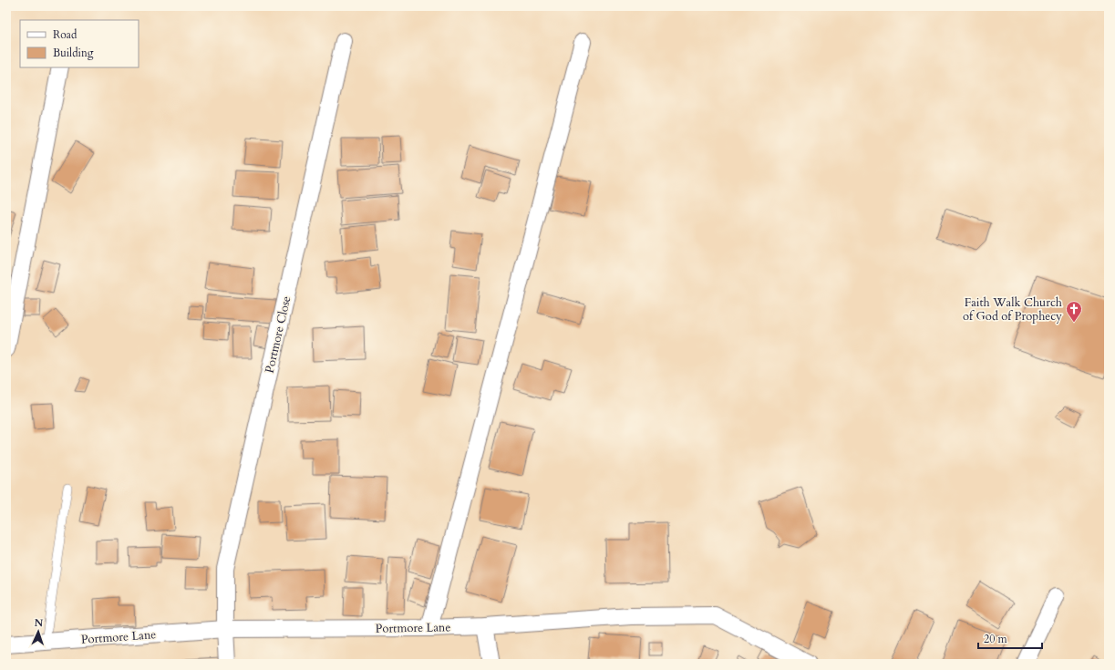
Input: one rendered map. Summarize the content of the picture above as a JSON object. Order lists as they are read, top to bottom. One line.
{"streets":{"street":["Portmore Close","Portmore Lane"]},"crossings":[["Portmore Close","Portmore Lane"]],"places":{"church":["Faith Walk Church of God of Prophecy"]},"legend":["Road","Building"],"scale_bar":"20 m","north":"top"}
